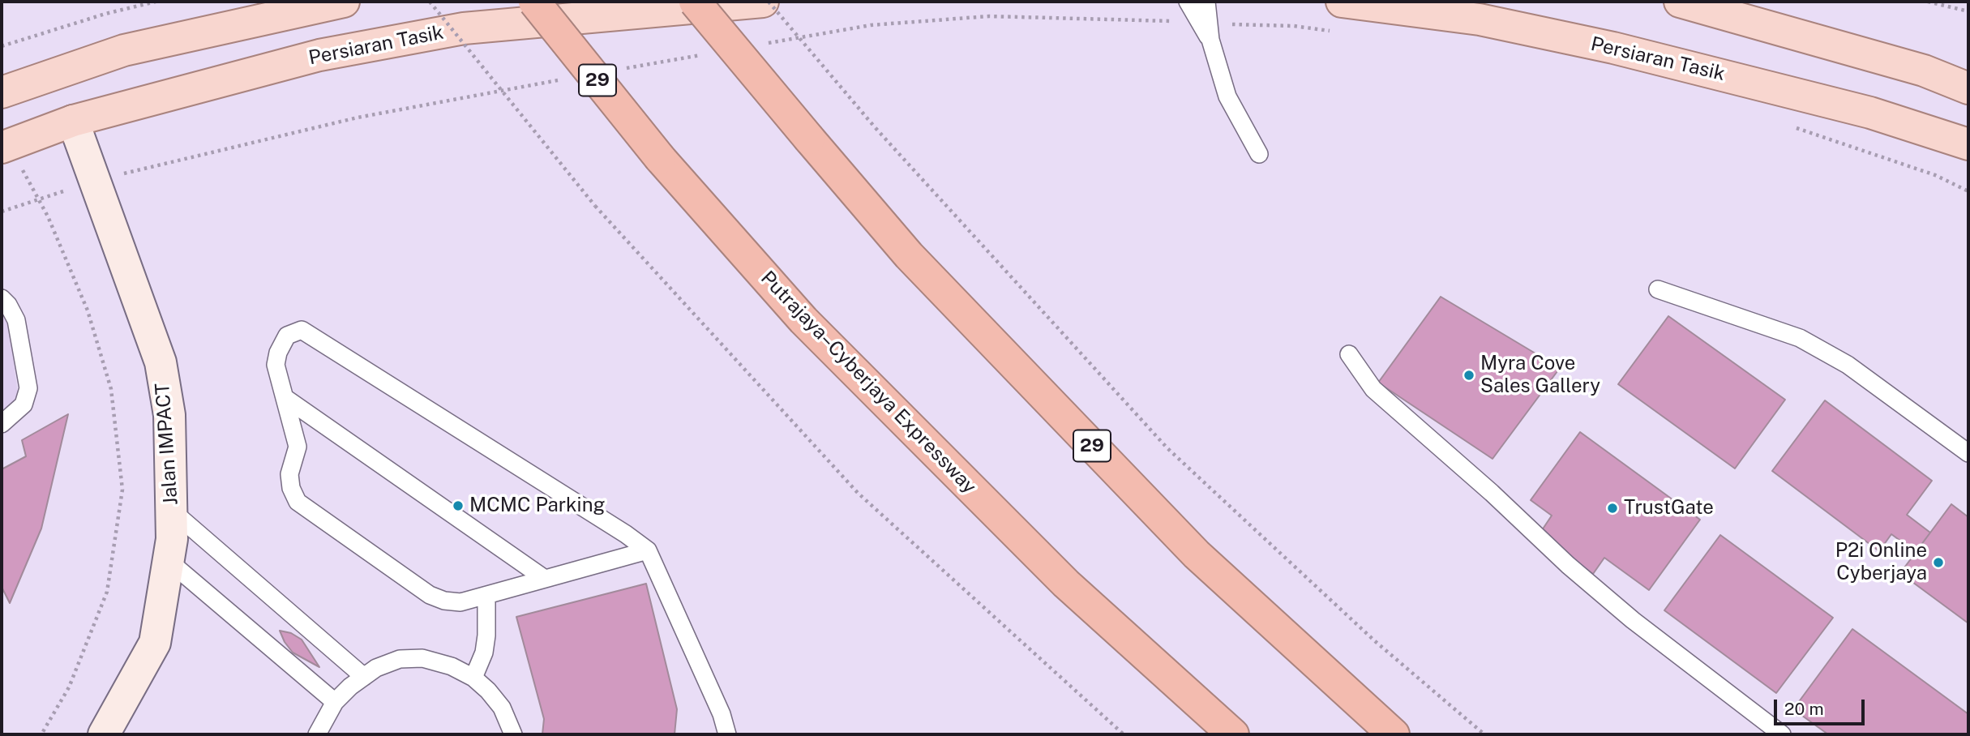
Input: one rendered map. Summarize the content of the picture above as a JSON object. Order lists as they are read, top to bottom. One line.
{"streets":{"highway":["29","Putrajaya–Cyberjaya Expressway"],"main road":["Persiaran Tasik"],"street":["Jalan IMPACT"]},"crossings":[["Persiaran Tasik","Jalan IMPACT"]],"places":["Myra Cove Sales Gallery","MCMC Parking","TrustGate","P2i Online Cyberjaya"],"scale_bar":"20 m"}
